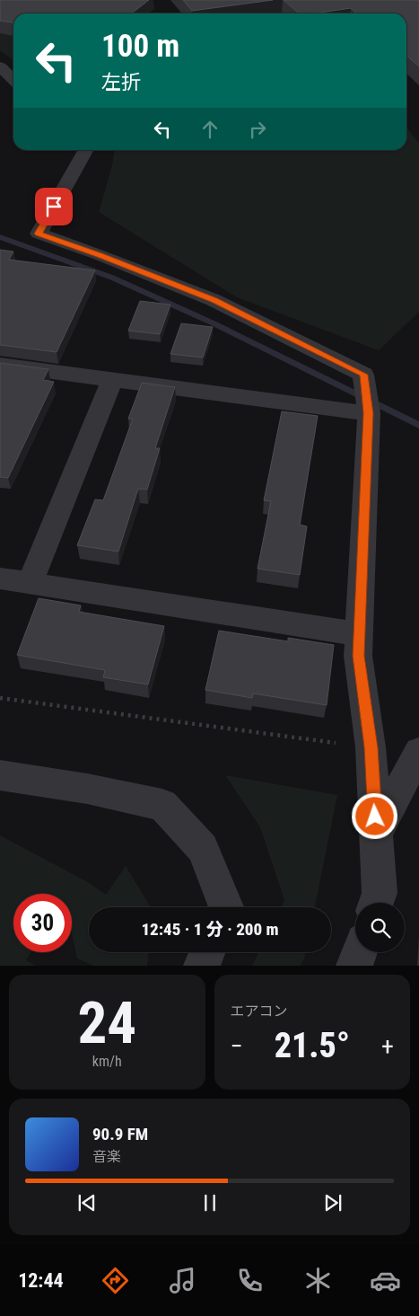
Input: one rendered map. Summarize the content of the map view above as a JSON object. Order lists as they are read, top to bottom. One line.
{"page":{"turn":["100 m","左折"],"limit":"30","trip":"12:45 · 1 分 · 200 m","tile":[["24","km/h"],"エアコン"],"heat":["−","21.5°","+"],"song":["90.9 FM","音楽"],"tabs":"12:44"}}
